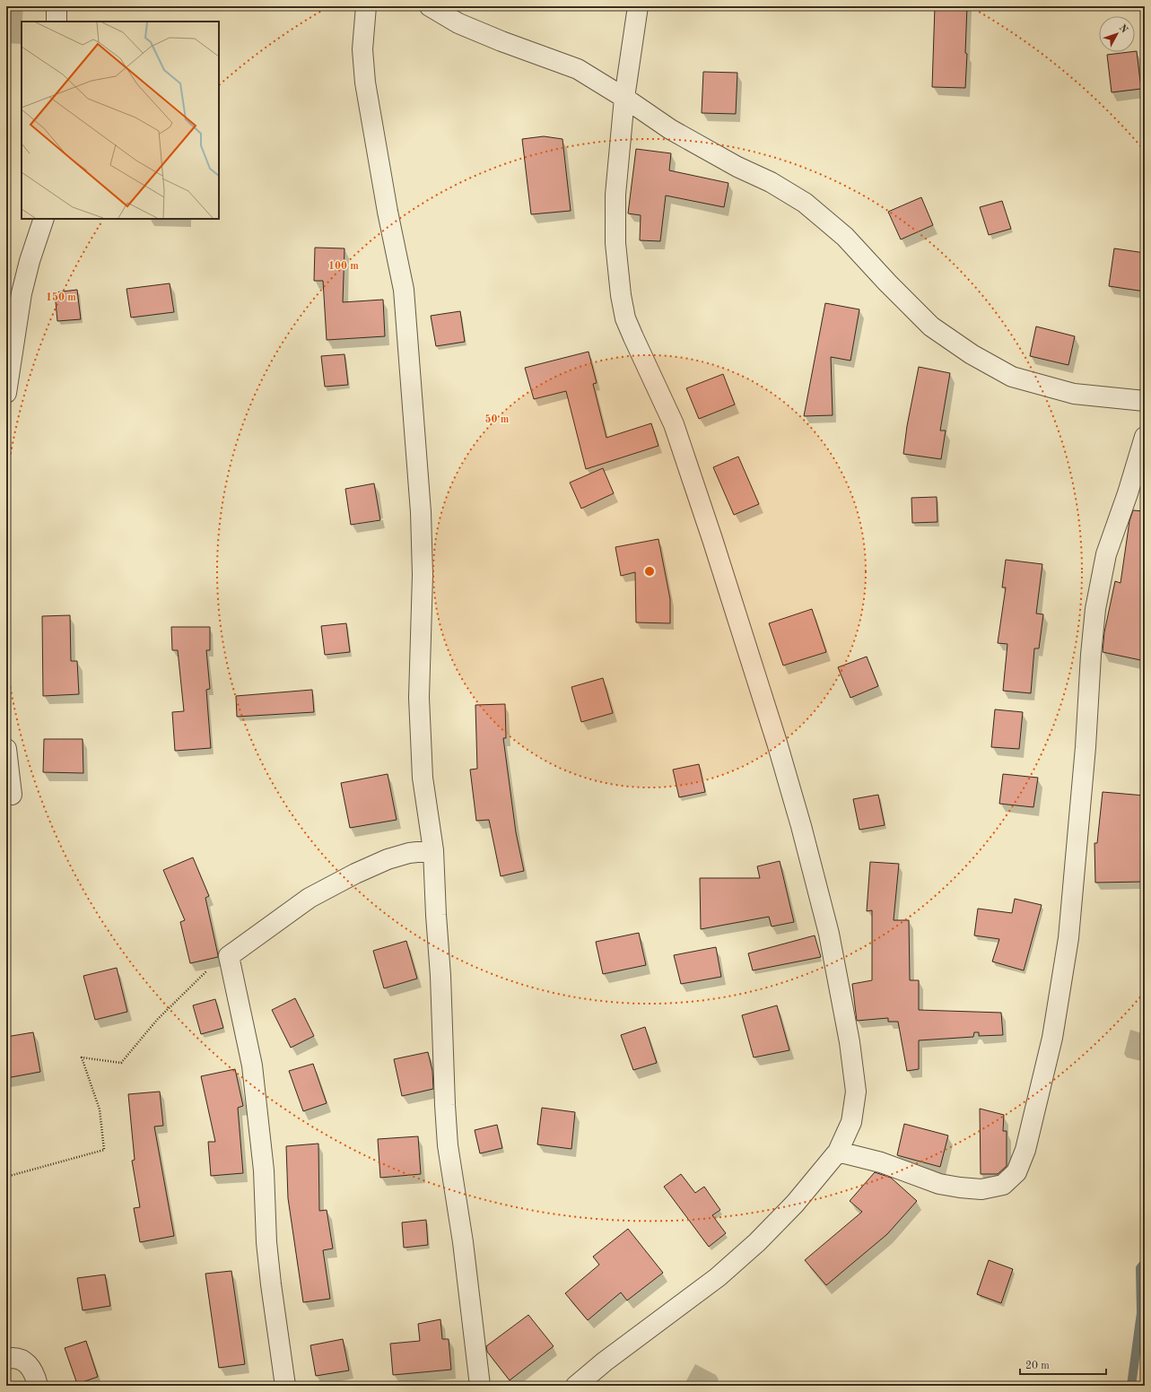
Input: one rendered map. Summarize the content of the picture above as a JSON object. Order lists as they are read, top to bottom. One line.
{"scale_bar":"20 m","north":"top right","rings":["100 m","150 m","50 m"]}
